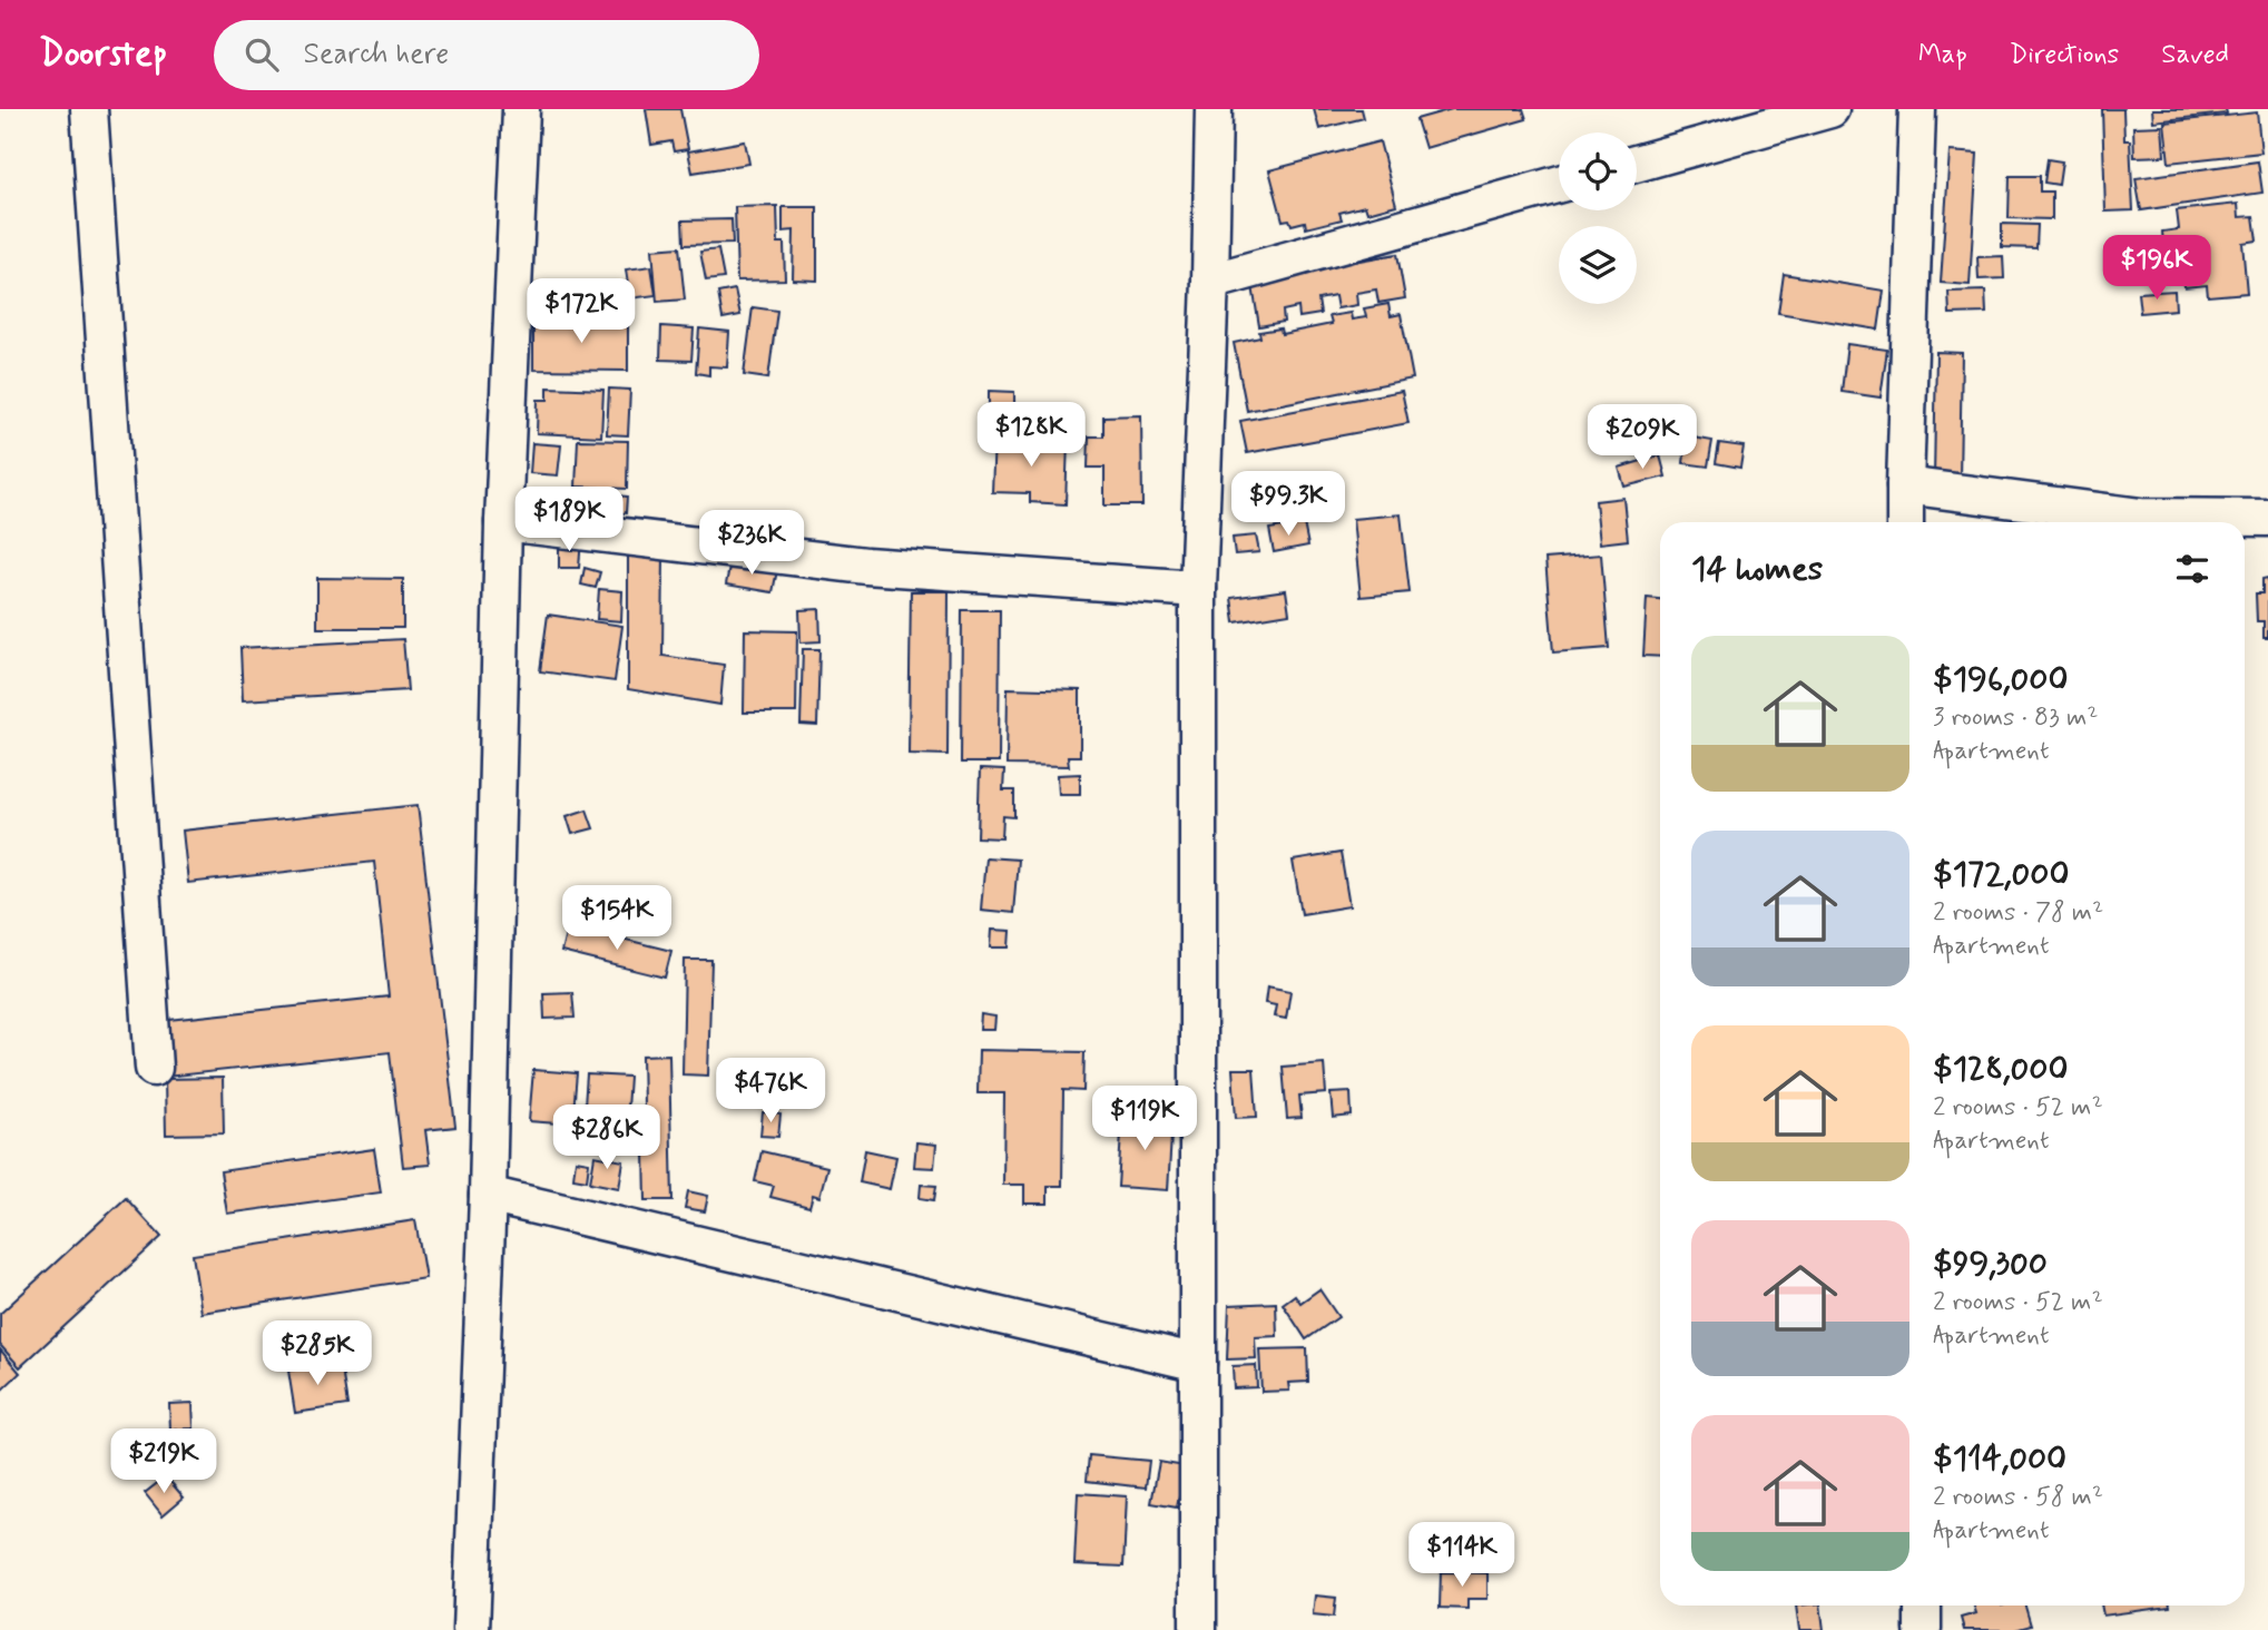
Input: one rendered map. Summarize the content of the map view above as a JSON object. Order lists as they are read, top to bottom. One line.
{"page":{"header":"Doorstep","search":"Search here","nav":["Map","Directions","Saved"],"price":["$196K","$172K","$128K","$209K","$99.3K","$189K","$236K","$154K","$476K","$119K","$286K","$285K","$219K","$114K"],"heading":"14 homes","list":[{"name":"$196,000","note":"3 rooms · 83 m² · Apartment"},{"name":"$172,000","note":"2 rooms · 78 m² · Apartment"},{"name":"$128,000","note":"2 rooms · 52 m² · Apartment"},{"name":"$99,300","note":"2 rooms · 52 m² · Apartment"},{"name":"$114,000","note":"2 rooms · 58 m² · Apartment"}]}}
